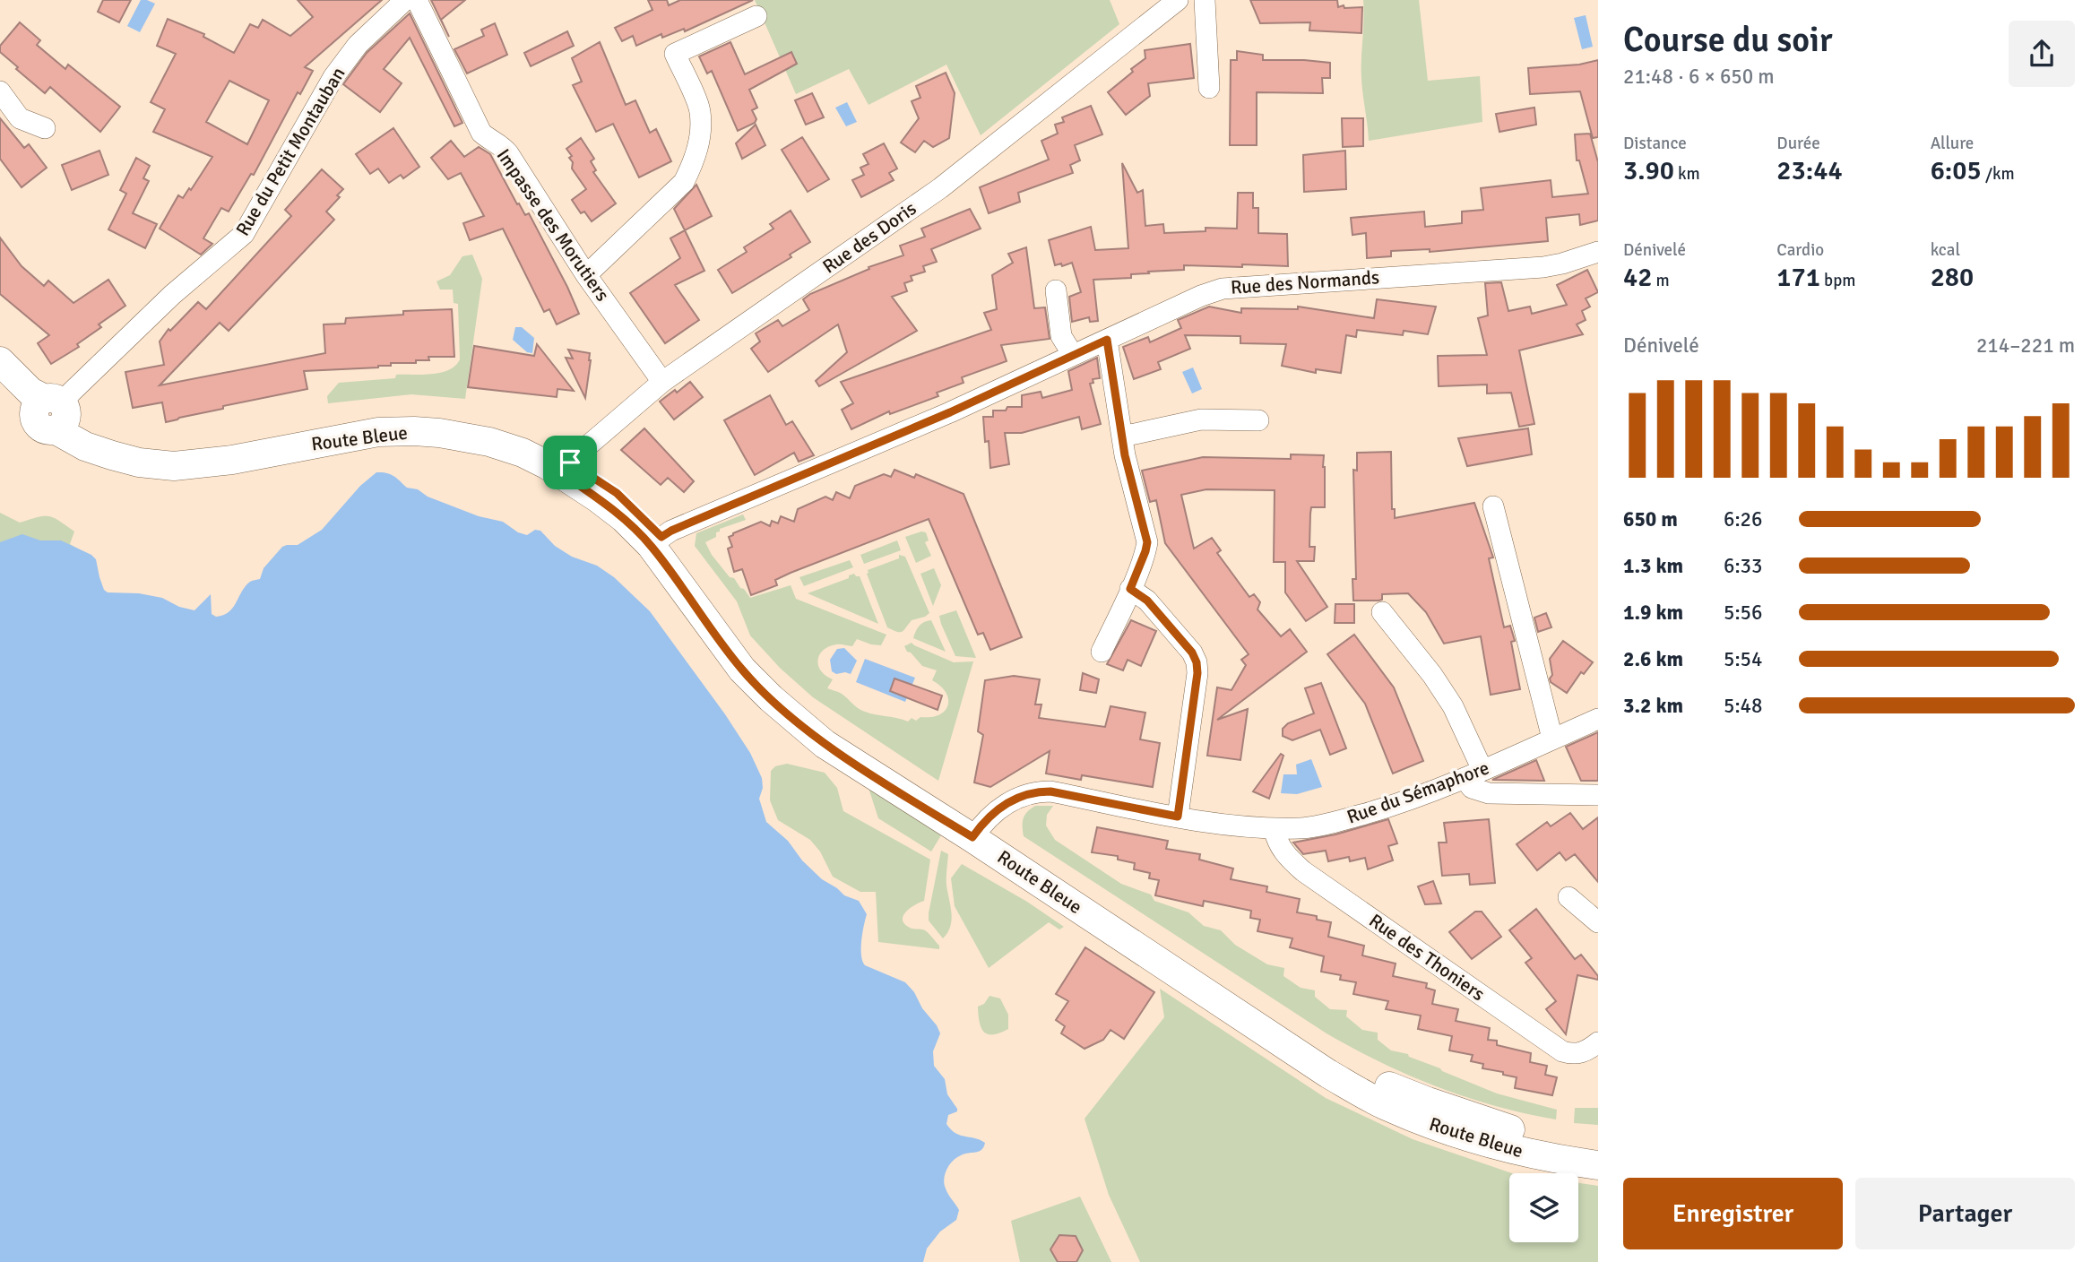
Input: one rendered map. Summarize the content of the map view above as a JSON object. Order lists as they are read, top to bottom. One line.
{"streets":{"street":["Rue du Petit Montauban","Impasse des Morutiers","Rue des Doris","Rue des Normands","Route Bleue","Rue du Sémaphore","Rue des Thoniers"]},"crossings":[["Rue du Petit Montauban","Route Bleue"],["Impasse des Morutiers","Rue des Doris"],["Rue des Doris","Route Bleue"],["Rue des Normands","Route Bleue"],["Route Bleue","Rue du Sémaphore"],["Rue du Sémaphore","Rue des Thoniers"]],"page":{"heading":["Course du soir","21:48 · 6 × 650 m"],"stats":[["Distance","3.90 km"],["Durée","23:44"],["Allure","6:05 /km"],["Dénivelé","42 m"],["Cardio","171 bpm"],["kcal","280"]],"chart":["Dénivelé","214–221 m"],"list":[{"name":"650 m","note":"6:26"},{"name":"1.3 km","note":"6:33"},{"name":"1.9 km","note":"5:56"},{"name":"2.6 km","note":"5:54"},{"name":"3.2 km","note":"5:48"}],"buttons":["Enregistrer","Partager"]}}
